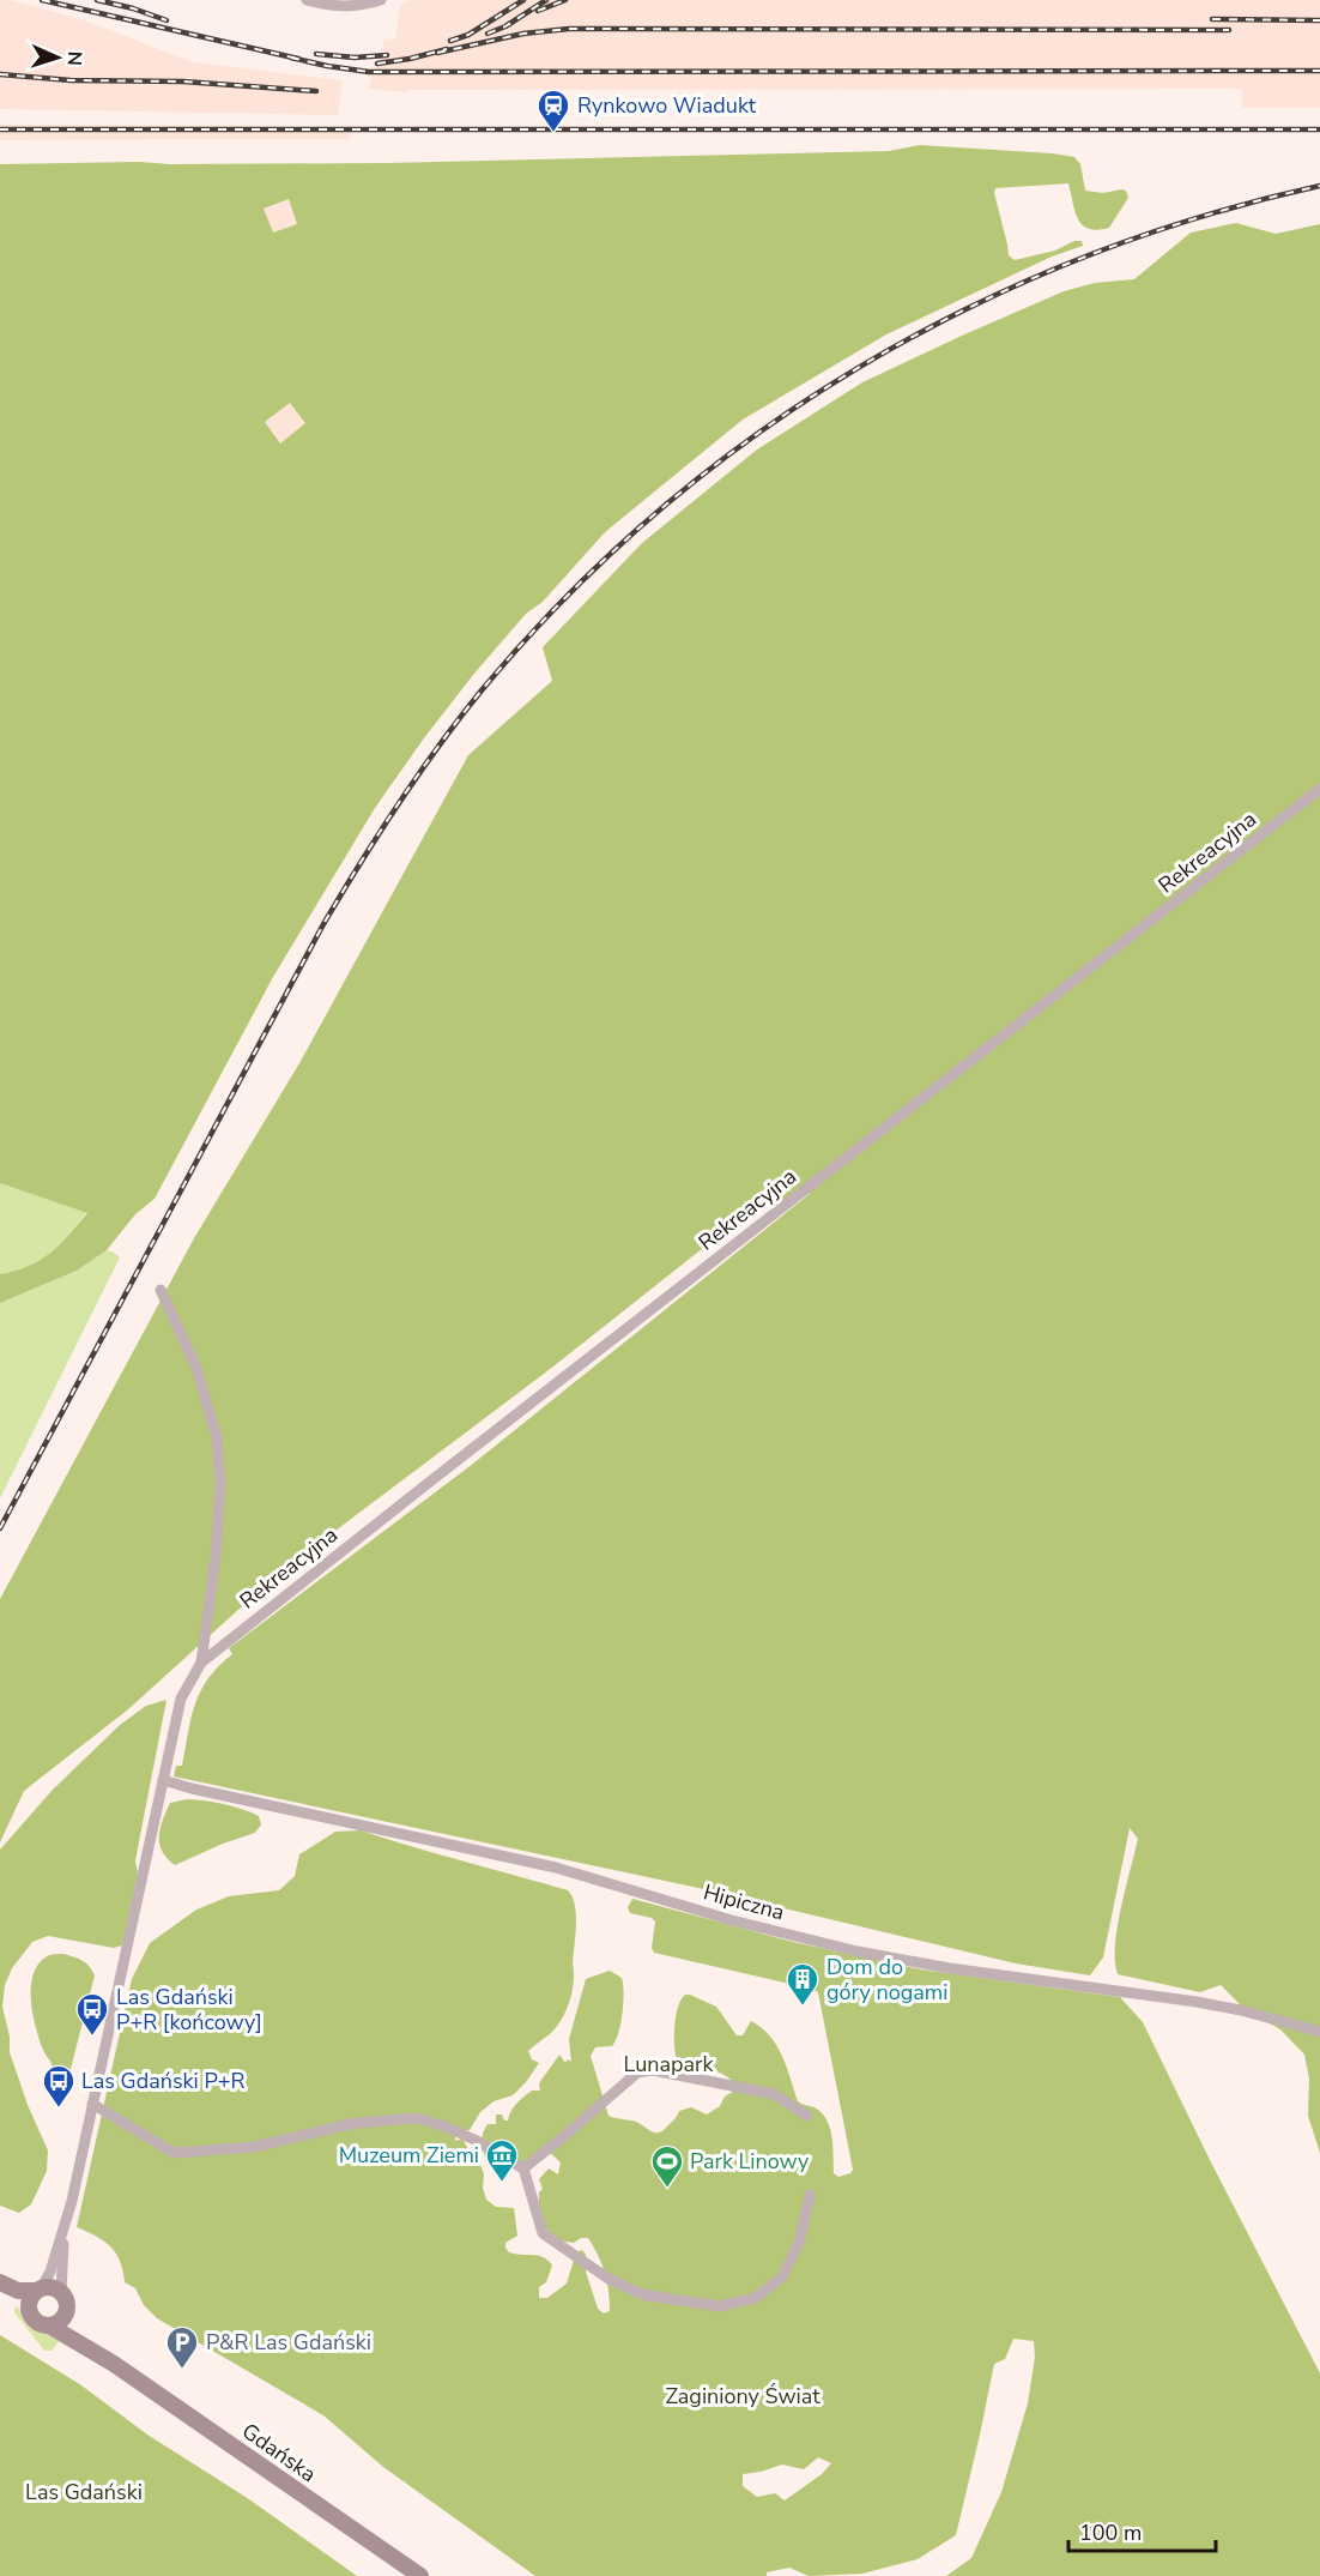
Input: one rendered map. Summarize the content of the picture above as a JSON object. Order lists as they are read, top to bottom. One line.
{"streets":{"main road":["Gdańska"],"street":["Rekreacyjna","Hipiczna"]},"crossings":[["Rekreacyjna","Hipiczna"],["Rekreacyjna","Gdańska"]],"parks":["Lunapark","Zaginiony Świat","Las Gdański"],"places":{"station":["Rynkowo Wiadukt"],"building":["Dom do góry nogami"],"bus stop":["Las Gdański P+R [końcowy]","Las Gdański P+R"],"museum":["Muzeum Ziemi"],"sports":["Park Linowy"],"parking":["P&R Las Gdański"]},"scale_bar":"100 m","north":"right"}
